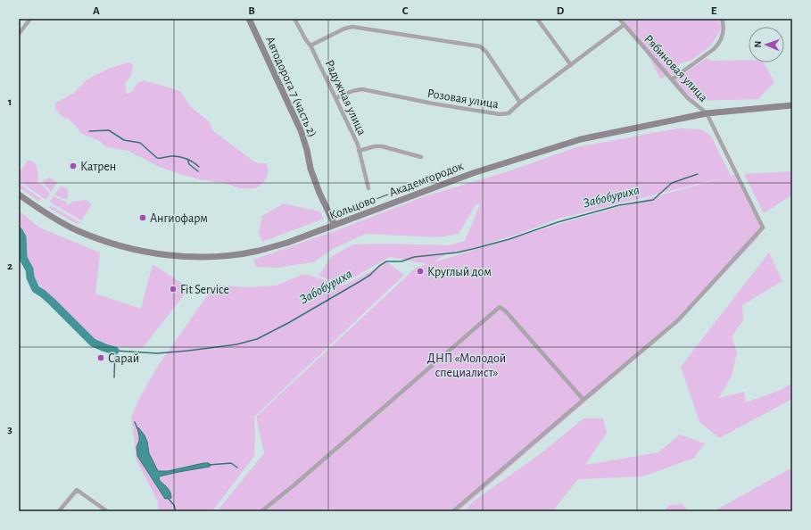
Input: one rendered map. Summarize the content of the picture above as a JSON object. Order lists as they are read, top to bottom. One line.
{"streets":{"main road":["Автодорога 7 (часть 2)","Кольцово — Академгородок"],"street":["Рябиновая улица","Радужная улица","Розовая улица"]},"crossings":[["Рябиновая улица","Розовая улица"],["Рябиновая улица","Кольцово — Академгородок"],["Автодорога 7 (часть 2)","Кольцово — Академгородок"],["Радужная улица","Розовая улица"]],"water":["Забобуриха"],"parks":["ДНП «Молодой специалист»"],"places":["Катрен","Ангиофарм","Круглый дом","Fit Service","Сарай"],"north":"left","grid":{"columns":["A","B","C","D","E"],"rows":["1","2","3"]}}
